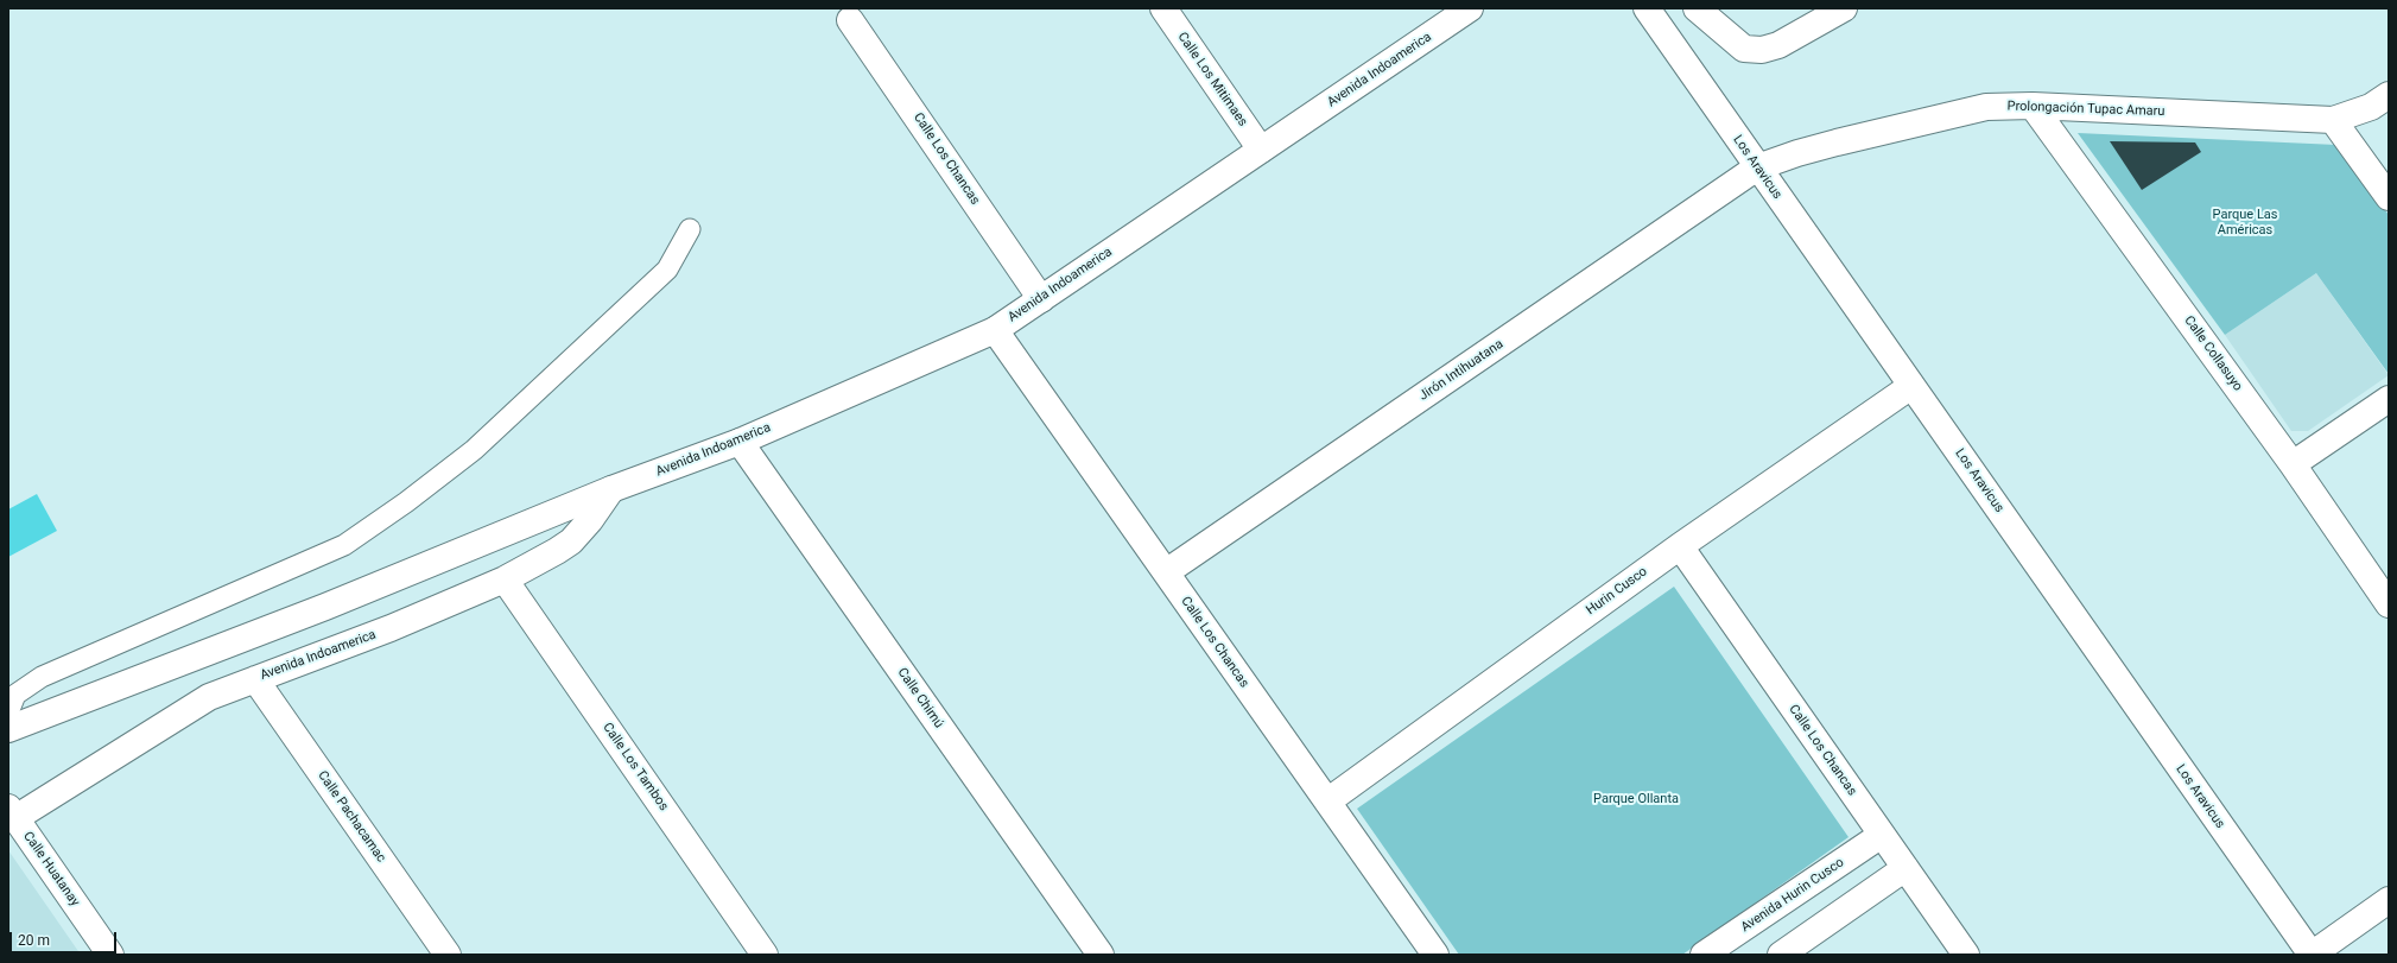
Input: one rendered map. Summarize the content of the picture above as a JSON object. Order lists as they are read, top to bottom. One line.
{"streets":{"street":["Avenida Indoamerica","Calle Los Mitimaes","Prolongación Tupac Amaru","Calle Los Chancas","Los Aravicus","Calle Collasuyo","Jirón Intihuatana","Hurin Cusco","Calle Chimú","Calle Los Tambos","Calle Pachacamac","Calle Huatanay","Avenida Hurin Cusco"]},"crossings":[["Avenida Indoamerica","Calle Los Mitimaes"],["Avenida Indoamerica","Calle Los Chancas"],["Avenida Indoamerica","Calle Chimú"],["Avenida Indoamerica","Calle Los Tambos"],["Avenida Indoamerica","Calle Pachacamac"],["Avenida Indoamerica","Calle Huatanay"],["Prolongación Tupac Amaru","Los Aravicus"],["Prolongación Tupac Amaru","Calle Collasuyo"],["Prolongación Tupac Amaru","Jirón Intihuatana"],["Calle Los Chancas","Jirón Intihuatana"],["Calle Los Chancas","Hurin Cusco"],["Calle Los Chancas","Avenida Hurin Cusco"],["Los Aravicus","Jirón Intihuatana"],["Los Aravicus","Hurin Cusco"]],"parks":["Parque Las Américas","Parque Ollanta"],"scale_bar":"20 m"}
